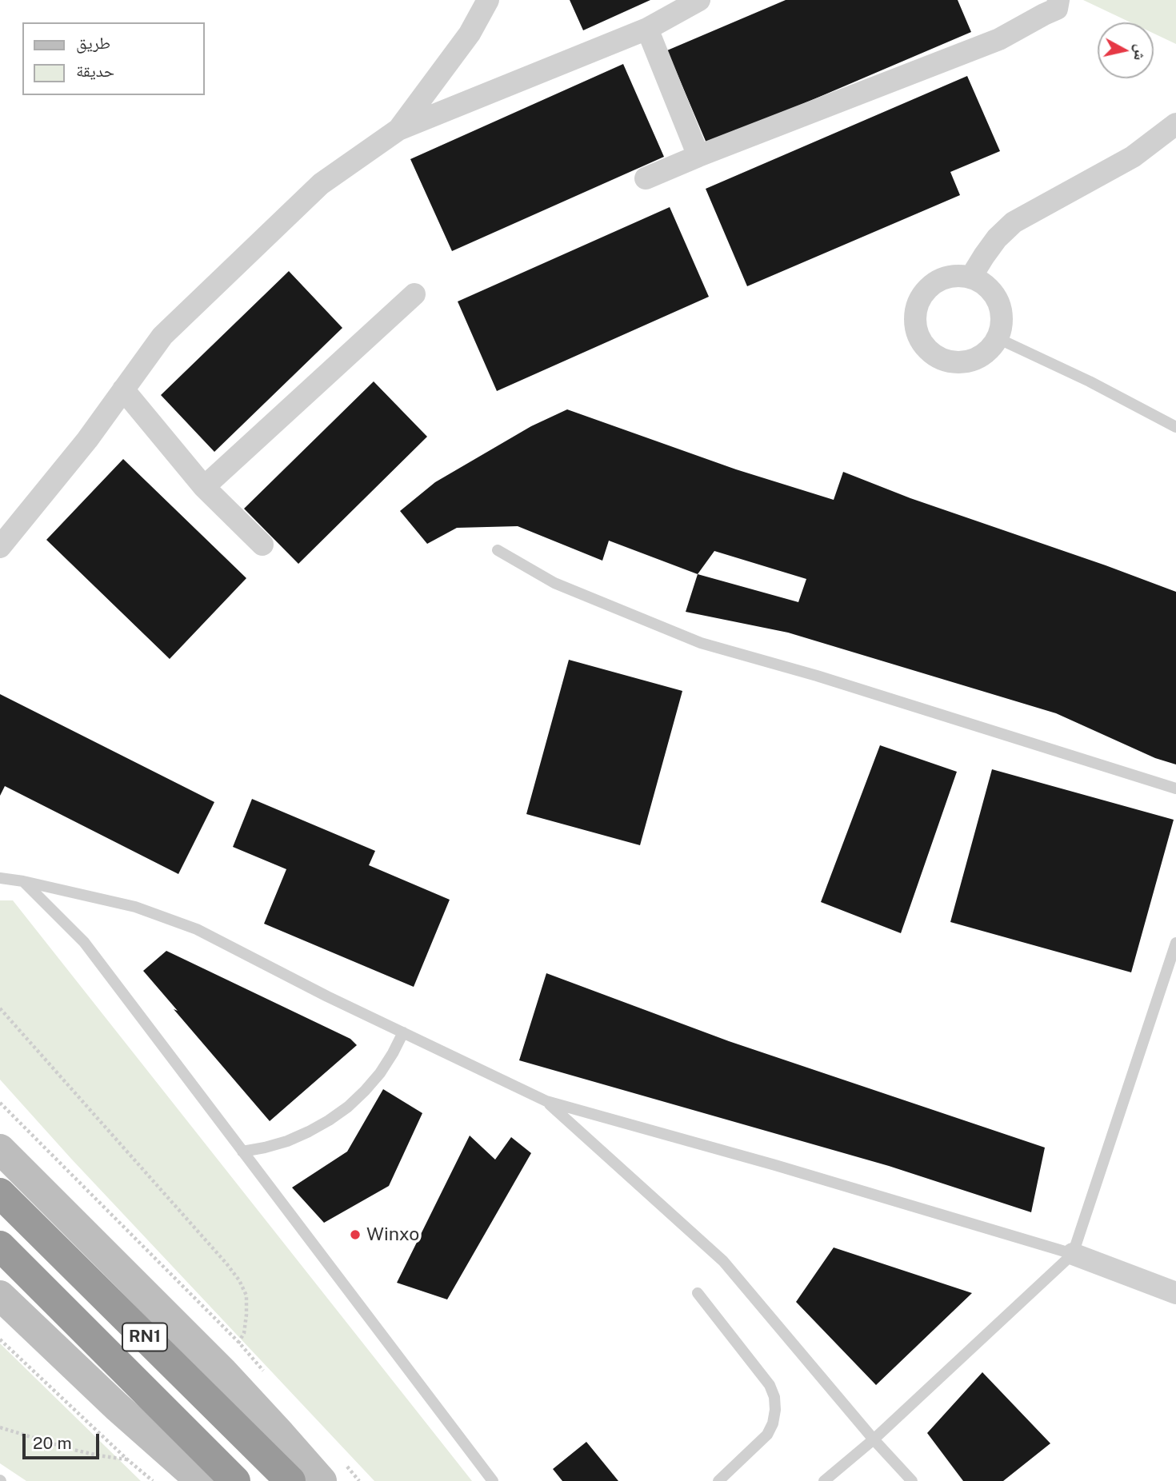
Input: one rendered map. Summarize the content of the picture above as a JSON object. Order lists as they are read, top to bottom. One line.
{"streets":{"highway":["RN1"]},"places":["Winxo"],"legend":["طريق","حديقة"],"scale_bar":"20 m","north":"right"}
